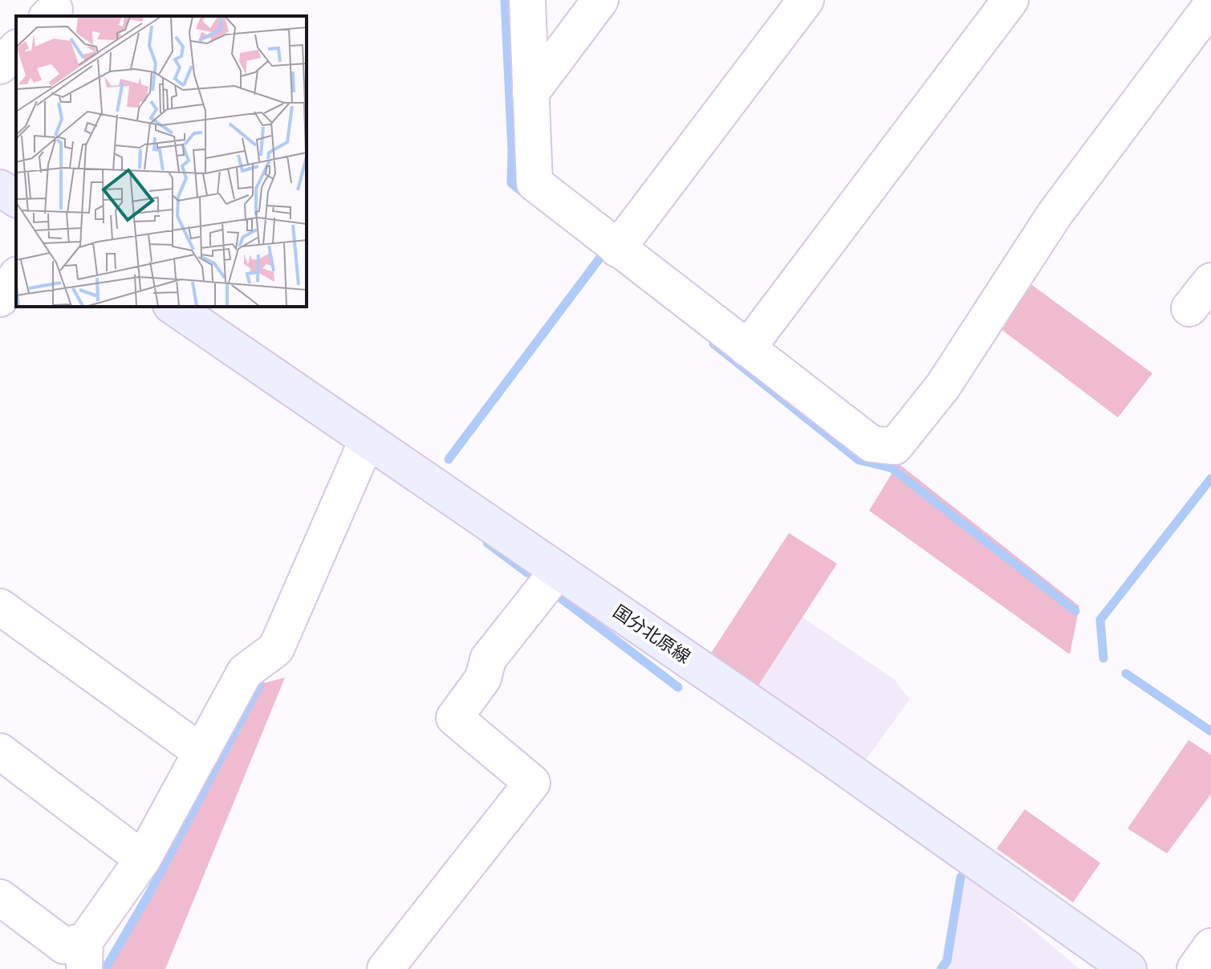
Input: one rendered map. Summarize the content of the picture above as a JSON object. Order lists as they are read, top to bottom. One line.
{"streets":{"street":["国分北原線"]}}
